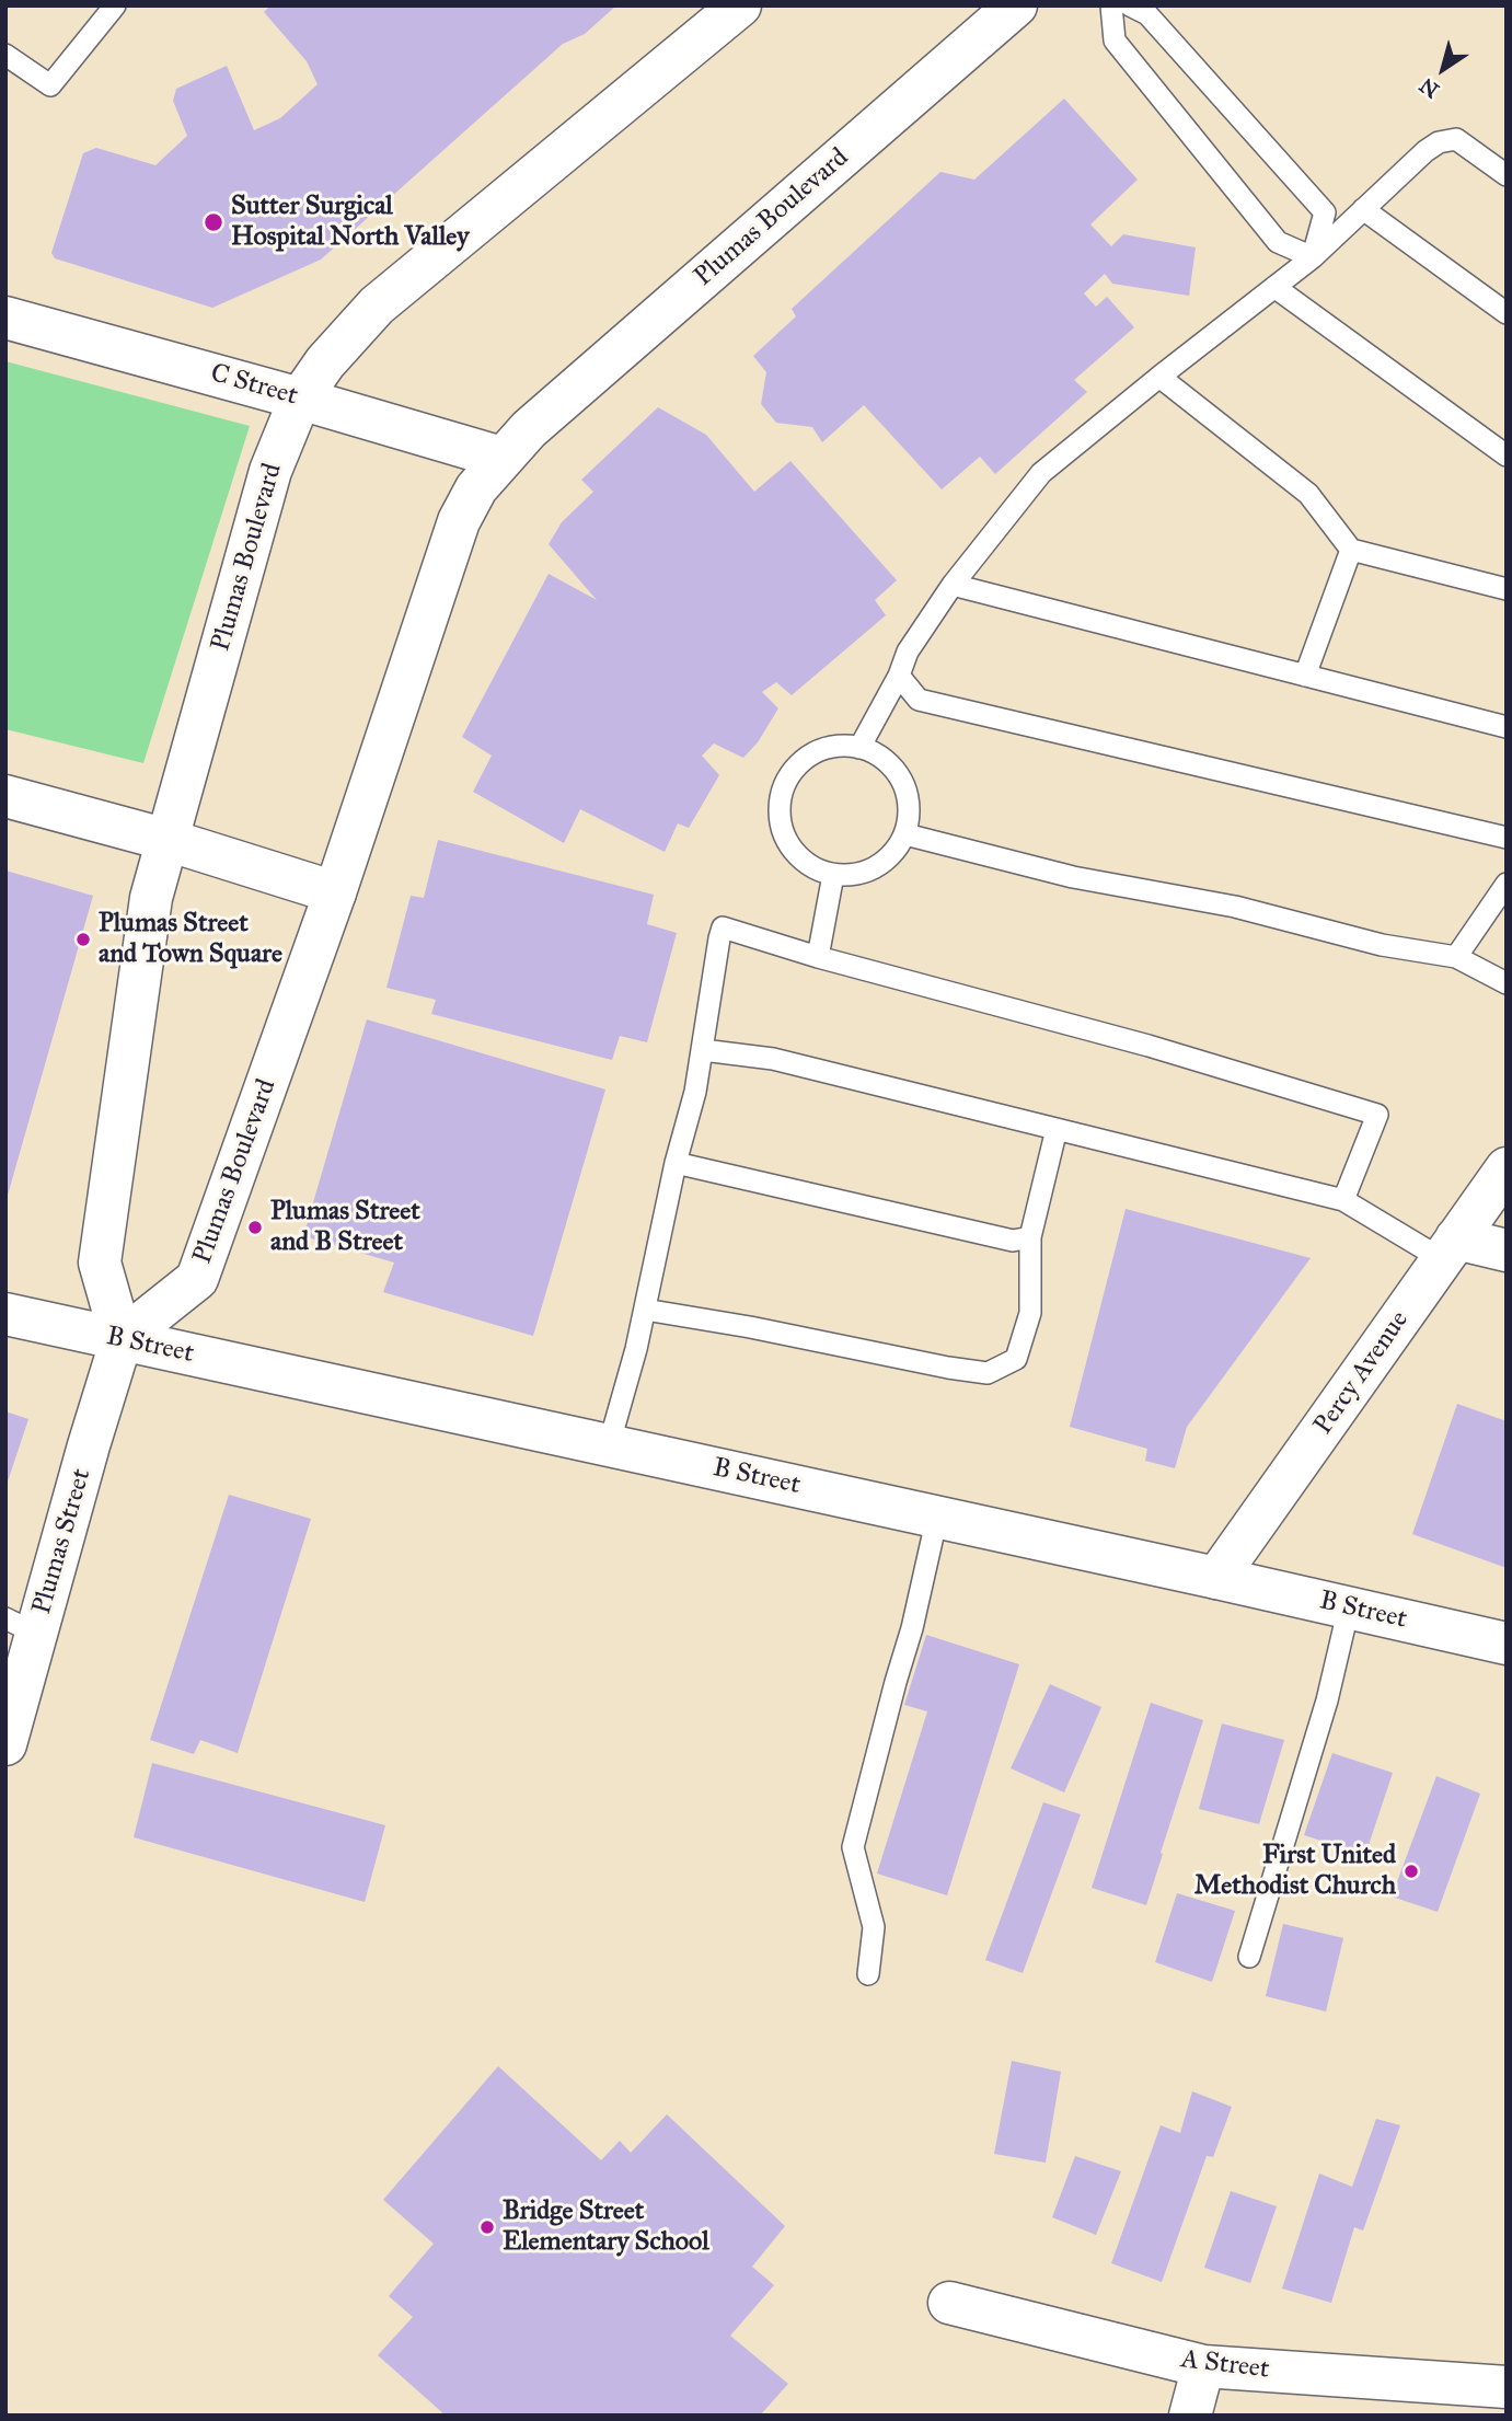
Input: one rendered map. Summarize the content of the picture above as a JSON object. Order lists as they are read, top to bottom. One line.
{"streets":{"street":["Plumas Boulevard","C Street","B Street","Percy Avenue","Plumas Street","A Street"]},"crossings":[["Plumas Boulevard","C Street"],["Plumas Boulevard","B Street"],["Plumas Boulevard","Plumas Street"],["B Street","Percy Avenue"],["B Street","Plumas Street"]],"places":["Sutter Surgical Hospital North Valley","Plumas Street and Town Square","Plumas Street and B Street","First United Methodist Church","Bridge Street Elementary School"],"north":"bottom left"}
